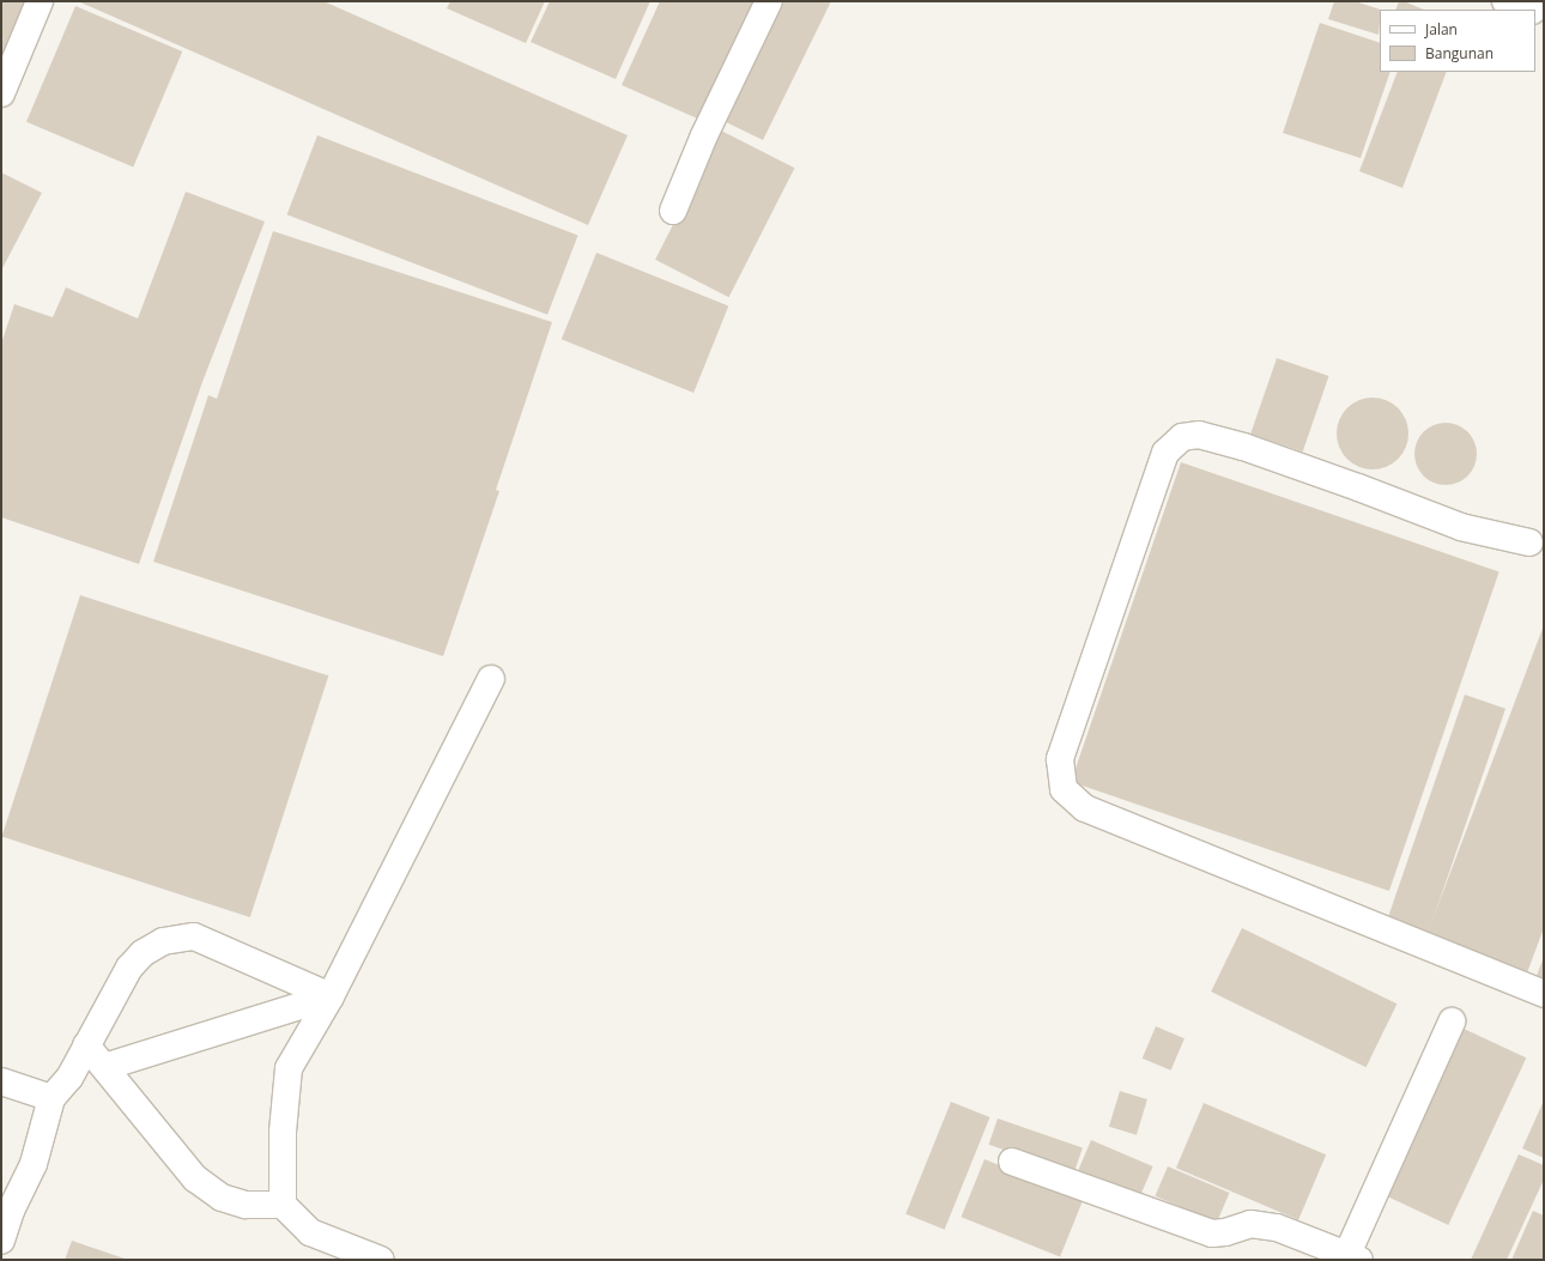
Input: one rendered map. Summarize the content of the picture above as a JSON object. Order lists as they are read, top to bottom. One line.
{"legend":["Jalan","Bangunan"]}
